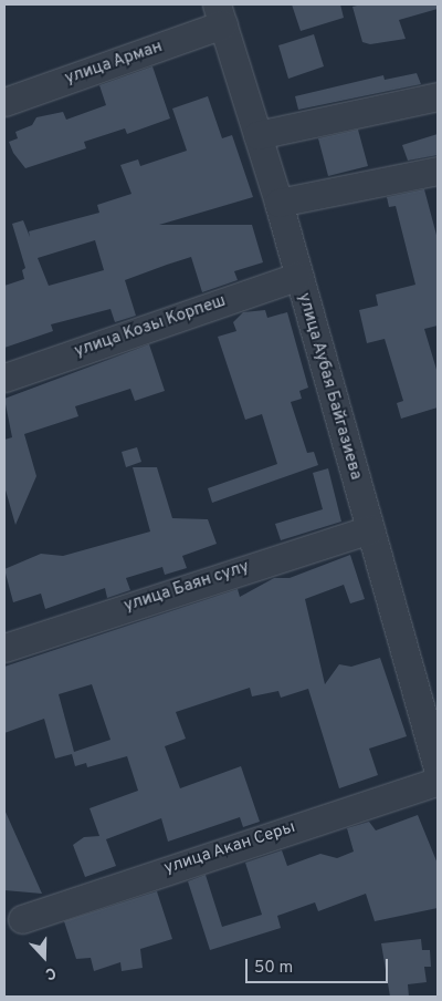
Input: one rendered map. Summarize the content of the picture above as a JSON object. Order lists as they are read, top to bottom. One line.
{"streets":{"street":["улица Арман","улица Козы Корпеш","улица Аубая Байгазиева","улица Баян сулу","улица Акан Серы"]},"crossings":[["улица Арман","улица Аубая Байгазиева"],["улица Козы Корпеш","улица Аубая Байгазиева"],["улица Аубая Байгазиева","улица Баян сулу"]],"scale_bar":"50 m","north":"bottom"}
